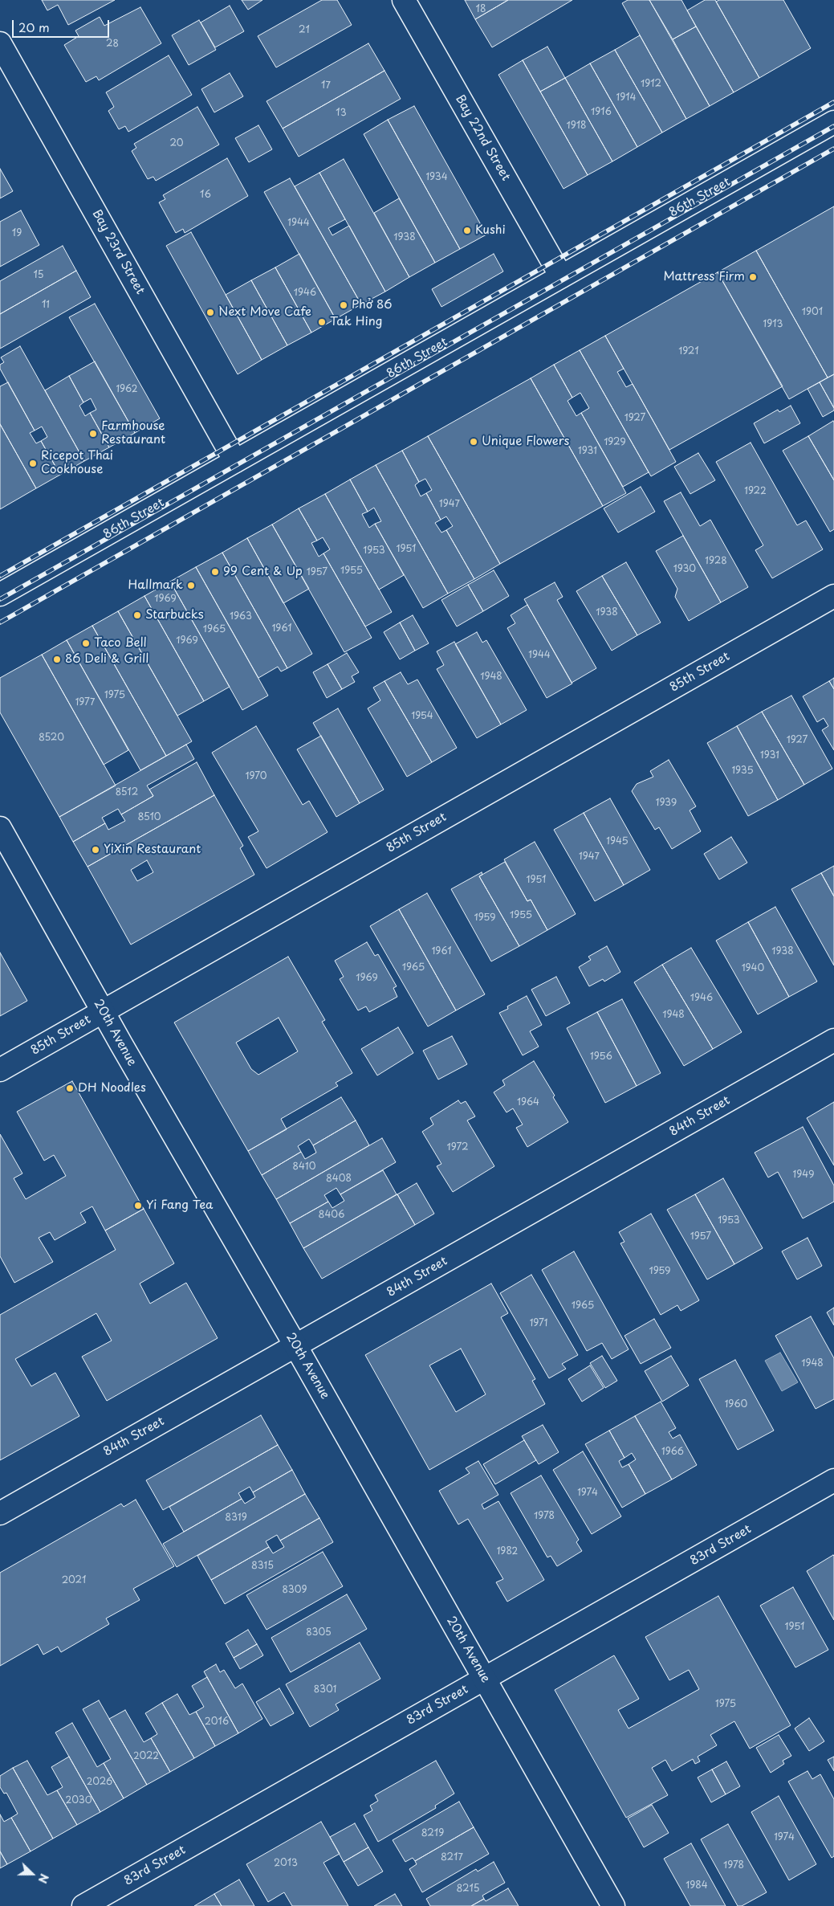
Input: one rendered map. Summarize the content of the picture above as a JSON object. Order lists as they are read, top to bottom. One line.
{"streets":{"street":["Bay 22nd Street","86th Street","Bay 23rd Street","85th Street","20th Avenue","84th Street","83rd Street"]},"crossings":[["Bay 22nd Street","86th Street"],["86th Street","Bay 23rd Street"],["85th Street","20th Avenue"],["20th Avenue","84th Street"],["20th Avenue","83rd Street"]],"places":["Kushi","Mattress Firm","Phở 86","Next Move Cafe","Tak Hing","Farmhouse Restaurant","Unique Flowers","Ricepot Thai Cookhouse","99 Cent & Up","Hallmark","Starbucks","Taco Bell","86 Deli & Grill","YiXin Restaurant","DH Noodles","Yi Fang Tea"],"house_numbers":["18","21","28","1912","17","1914","1916","13","1918","20","1934","16","1944","19","1938","15","1946","11","1901","1913","1921","1962","1927","1929","1931","1922","1947","1951","1953","1928","1930","1955","1957","1969","1938","1963","1961","1965","1969","1944","1948","1975","1977","1954","8520","1927","1931","1935","1970","8512","1939","8510","1945","1947","1951","1955","1959","1961","1938","1965","1940","1969","1946","1948","1956","1964","1972","8410","1949","8408","8406","1953","1957","1959","1965","1971","1948","1960","1966","1974","1978","8319","1982","8315","2021","8309","1951","8305","8301","1975","2016","2022","2026","2030","8219","1974","8217","2013","1978","1984","8215"],"scale_bar":"20 m","north":"right"}
